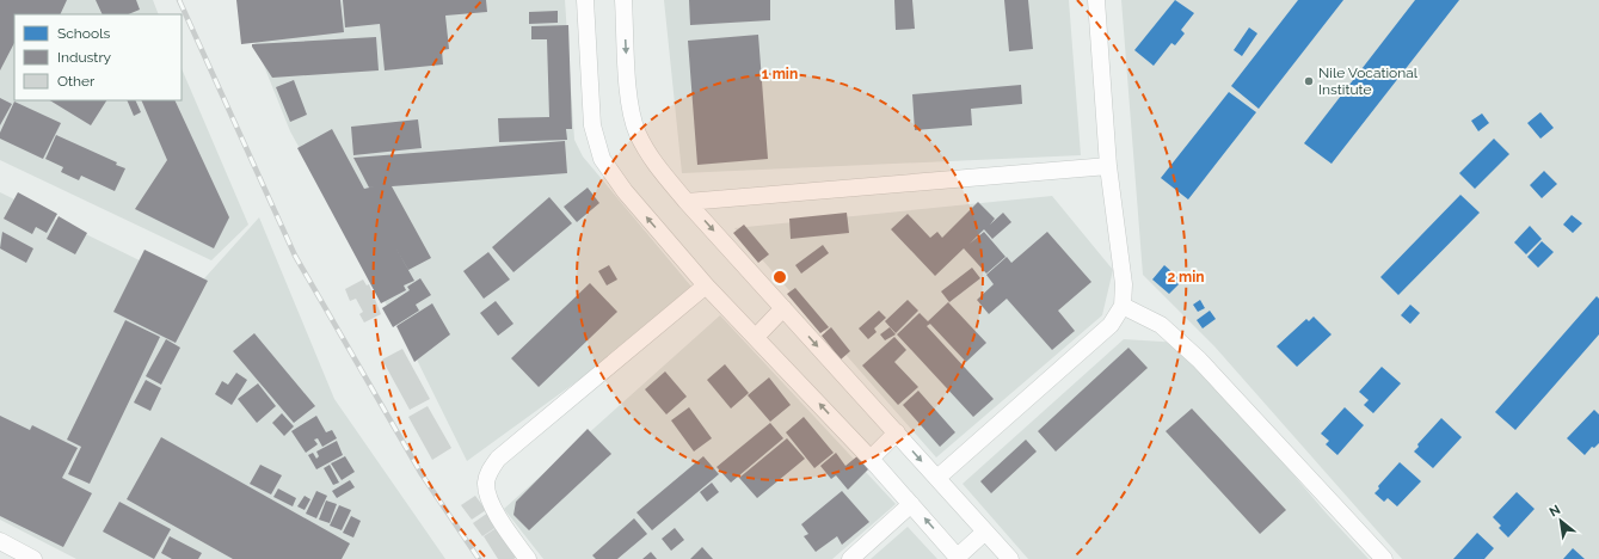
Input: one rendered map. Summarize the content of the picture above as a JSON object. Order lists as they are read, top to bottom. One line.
{"places":["Nile Vocational Institute"],"legend":["Schools","Industry","Other"],"north":"top left","rings":["1 min","2 min"]}
